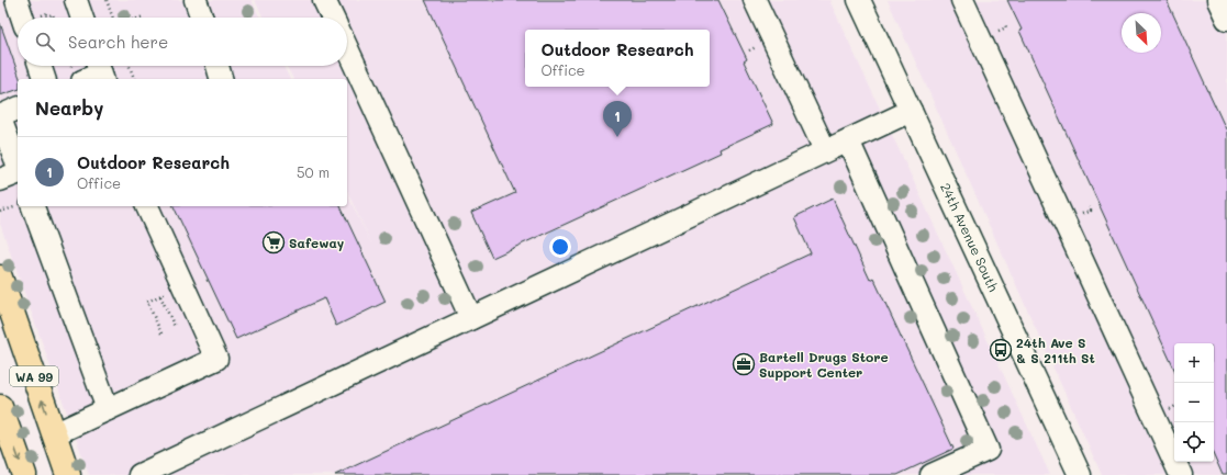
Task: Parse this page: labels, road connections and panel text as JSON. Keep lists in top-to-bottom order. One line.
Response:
{"streets":{"main road":["WA 99"],"street":["24th Avenue South"]},"places":{"supermarket":["Safeway"],"bus stop":["24th Ave S & S 211th St"],"office":["Bartell Drugs Store Support Center"]},"north":"bottom right","page":{"search":"Search here","popup":["Outdoor Research","Office"],"heading":"Nearby","pins":"1","list":[{"mark":"1","name":"Outdoor Research","note":"Office","value":"50 m"}],"map_buttons":["+","−"]}}
